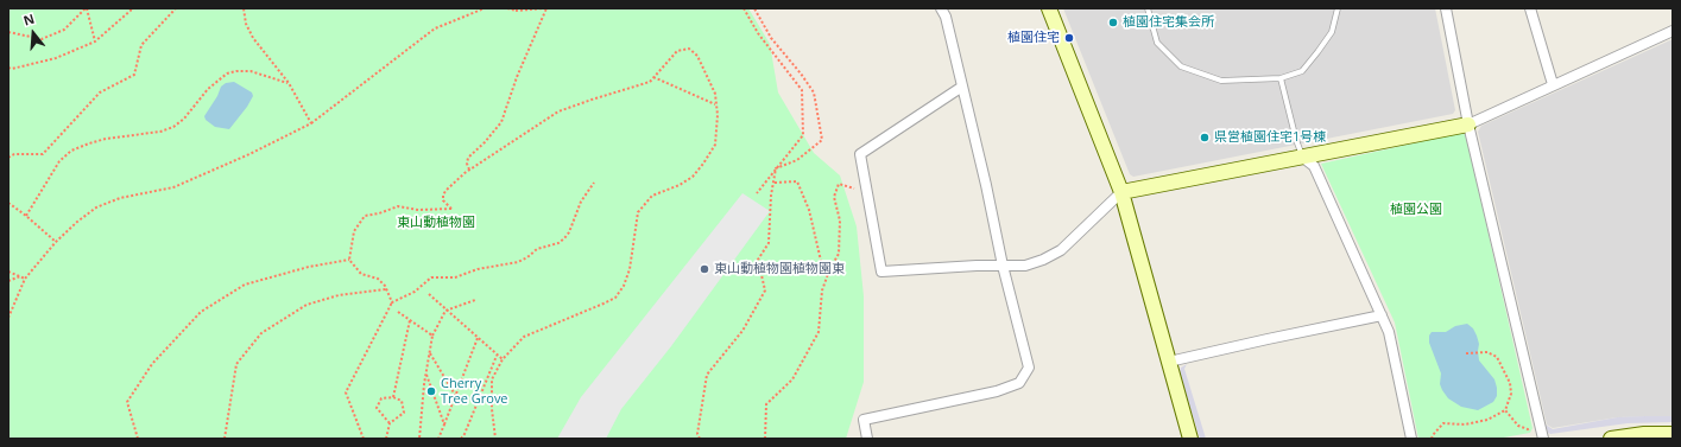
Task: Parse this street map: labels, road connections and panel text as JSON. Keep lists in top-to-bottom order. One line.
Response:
{"parks":["植園公園","東山動植物園"],"places":["植園住宅集会所","植園住宅","県営植園住宅1号棟","東山動植物園植物園東","Cherry Tree Grove"],"north":"top"}
